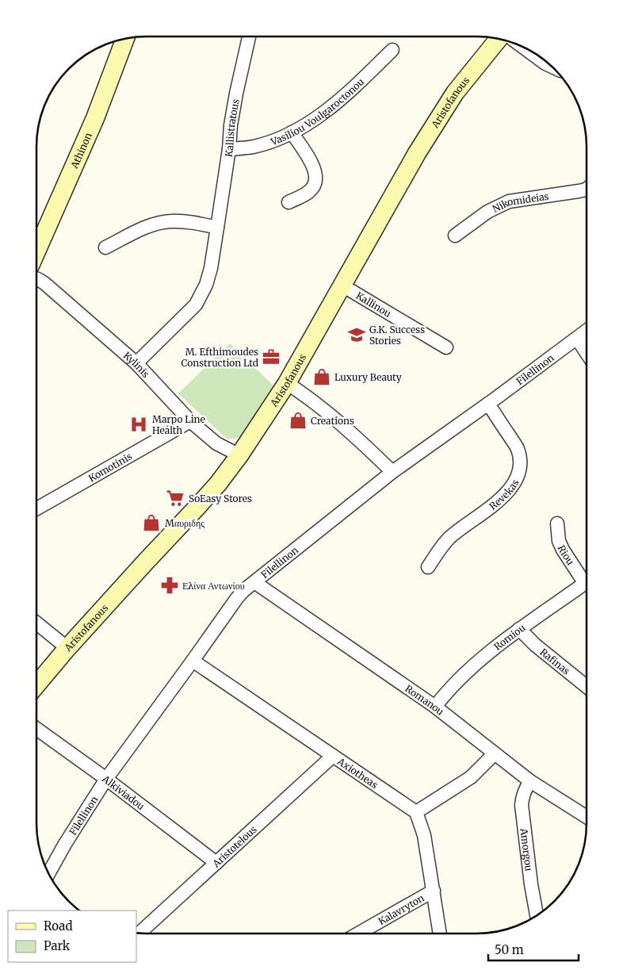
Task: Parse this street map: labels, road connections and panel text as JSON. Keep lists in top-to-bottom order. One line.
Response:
{"streets":{"street":["Aristofanous","Vasiliou Voulgaroctonou","Kallistratous","Athinon","Nikomideias","Kallinou","Kylinis","Filellinon","Komotinis","Revekas","Riou","Romiou","Rafinas","Romanou","Axiotheas","Alkiviadou","Aristotelous","Amorgou","Kalavryton"]},"crossings":[["Aristofanous","Kallinou"],["Aristofanous","Kylinis"],["Vasiliou Voulgaroctonou","Kallistratous"],["Kallistratous","Kylinis"],["Kylinis","Komotinis"],["Filellinon","Revekas"],["Filellinon","Romanou"],["Filellinon","Axiotheas"],["Filellinon","Alkiviadou"],["Romiou","Rafinas"],["Romiou","Romanou"],["Romanou","Amorgou"],["Axiotheas","Aristotelous"],["Alkiviadou","Aristotelous"]],"places":{"school or university":["G.K. Success Stories"],"office":["M. Efthimoudes Construction Ltd"],"shop":["Luxury Beauty","Creations","Μαυριδης"],"hospital":["Marpo Line Health"],"supermarket":["SoEasy Stores"],"pharmacy":["Ελίνα Αντωνίου"]},"legend":["Road","Park"],"scale_bar":"50 m"}
